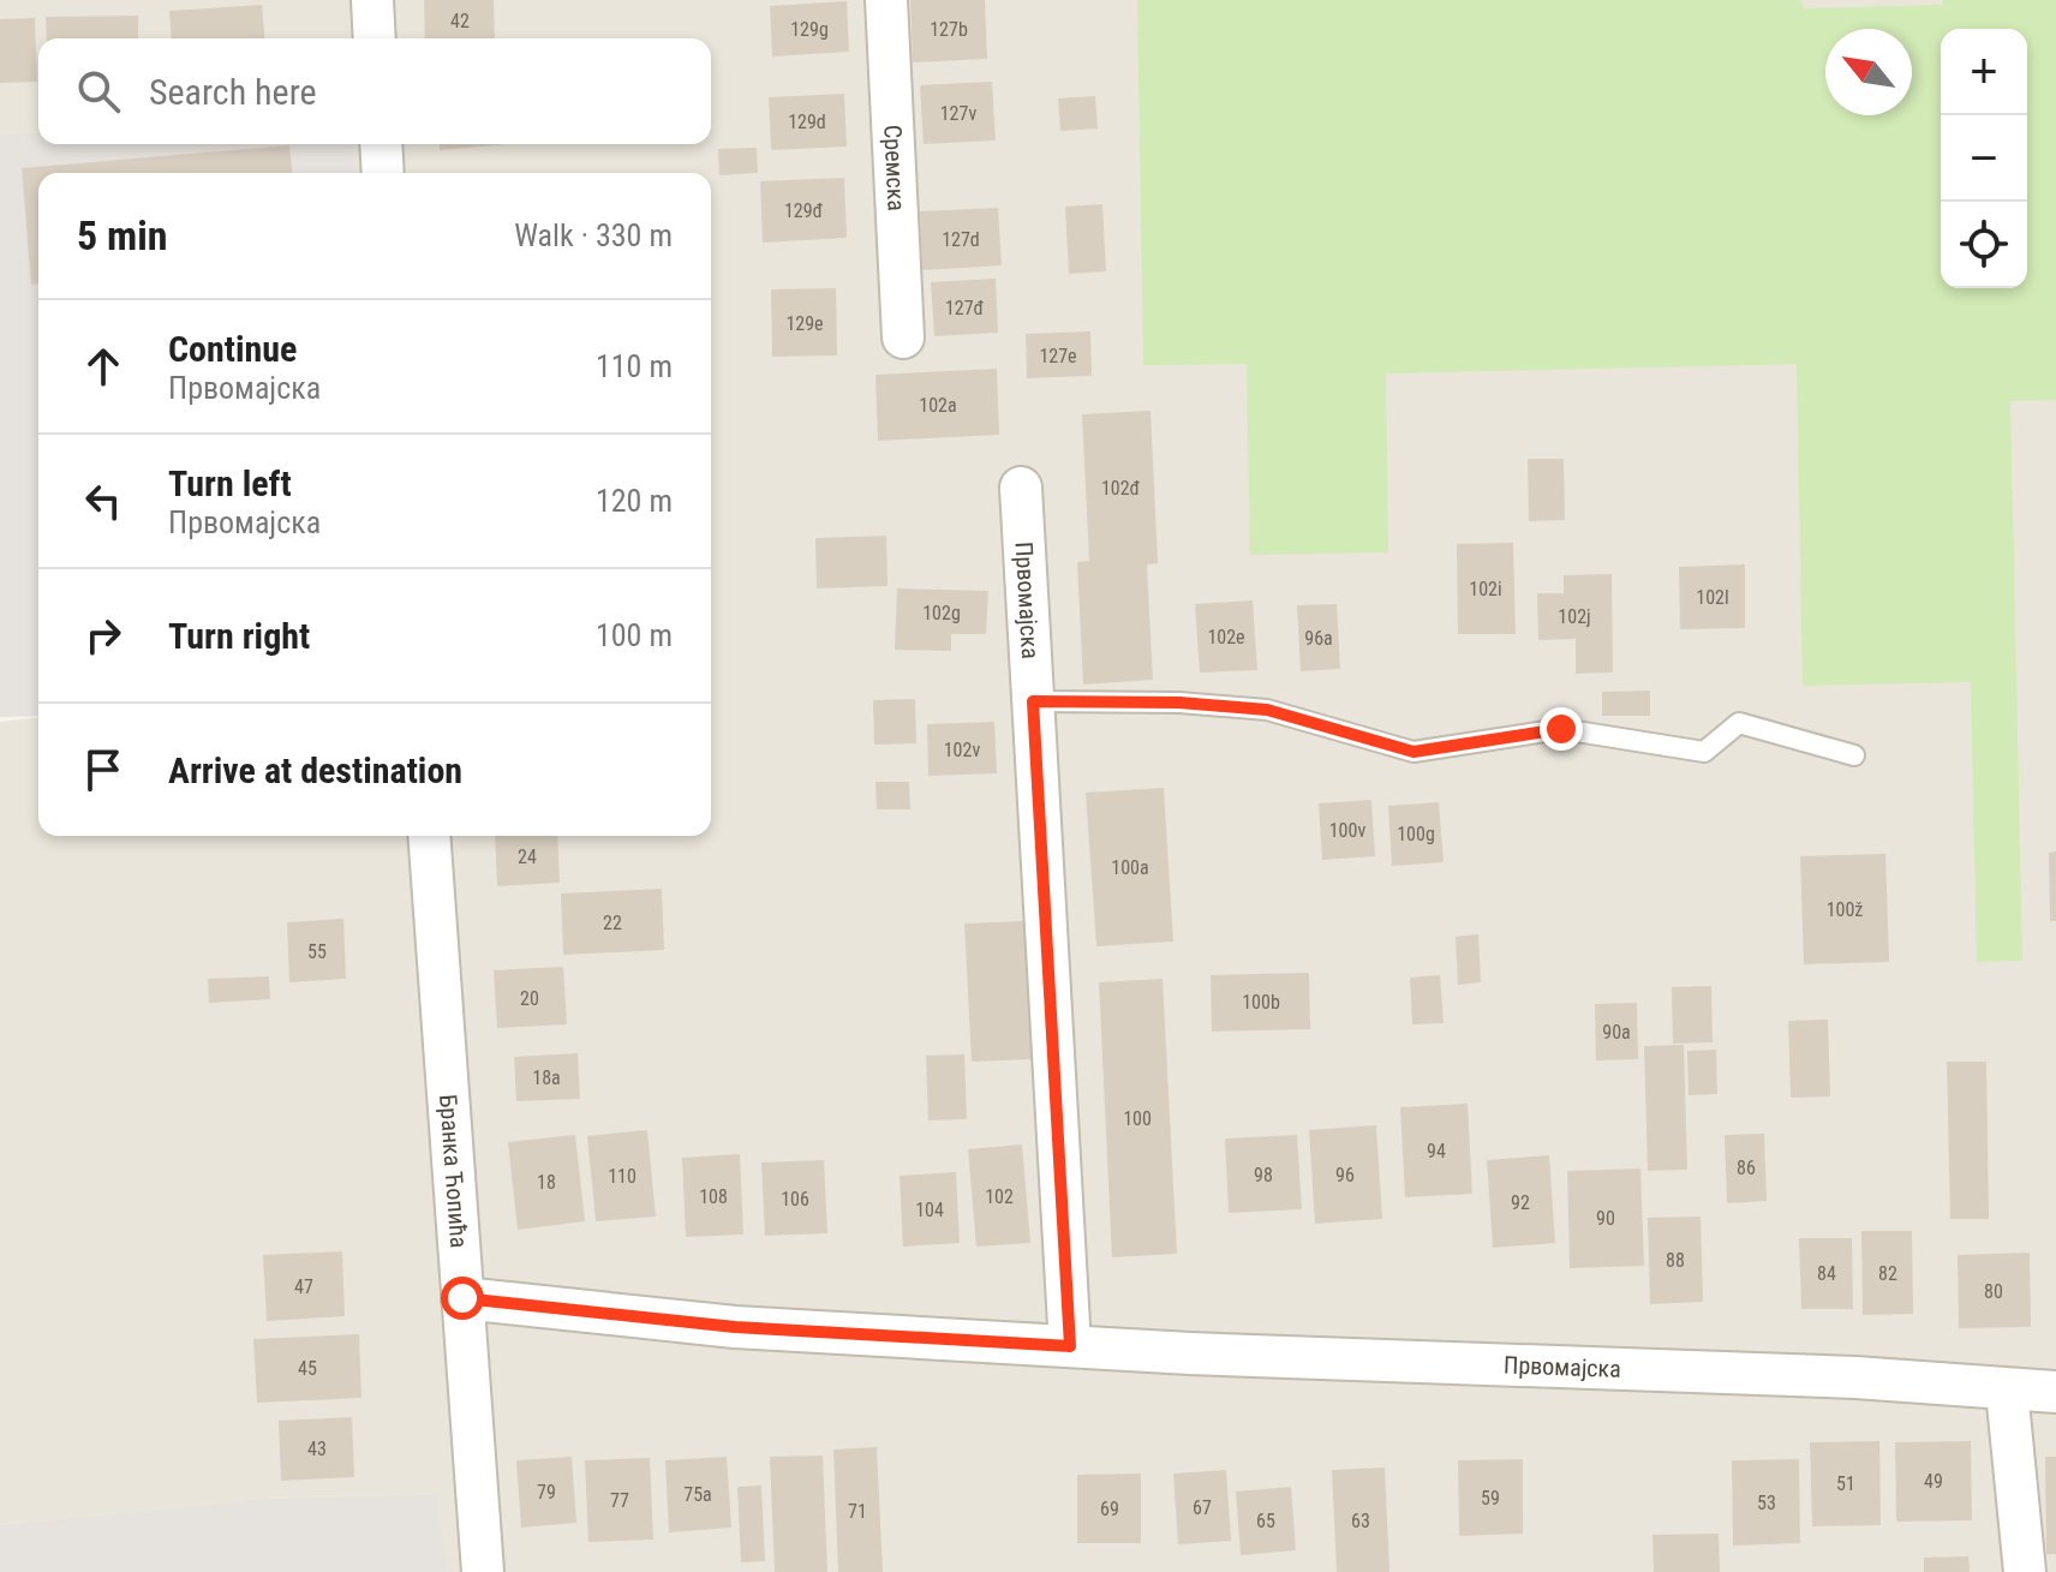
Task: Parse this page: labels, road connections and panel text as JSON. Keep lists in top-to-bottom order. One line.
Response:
{"streets":{"street":["Сремска","Првомајска","Бранка Ћопића"]},"crossings":[["Првомајска","Бранка Ћопића"]],"house_numbers":["42","129g","127b","127v","129d","129đ","127d","127đ","129e","127e","102a","102đ","102i","102l","102g","102j","102e","96a","102v","100v","100g","24","100a","100ž","22","55","20","100b","90a","18a","100","94","86","98","96","110","18","108","102","106","92","104","90","88","84","82","47","80","45","43","49","51","79","75a","59","77","53","67","69","71","65","63"],"north":"top left","page":{"map_buttons":["+","−"],"search":"Search here","heading":["5 min","Walk · 330 m"],"list":[["Continue","Првомајска","110 m"],["Turn left","Првомајска","120 m"],["Turn right","100 m"],"Arrive at destination"]}}
